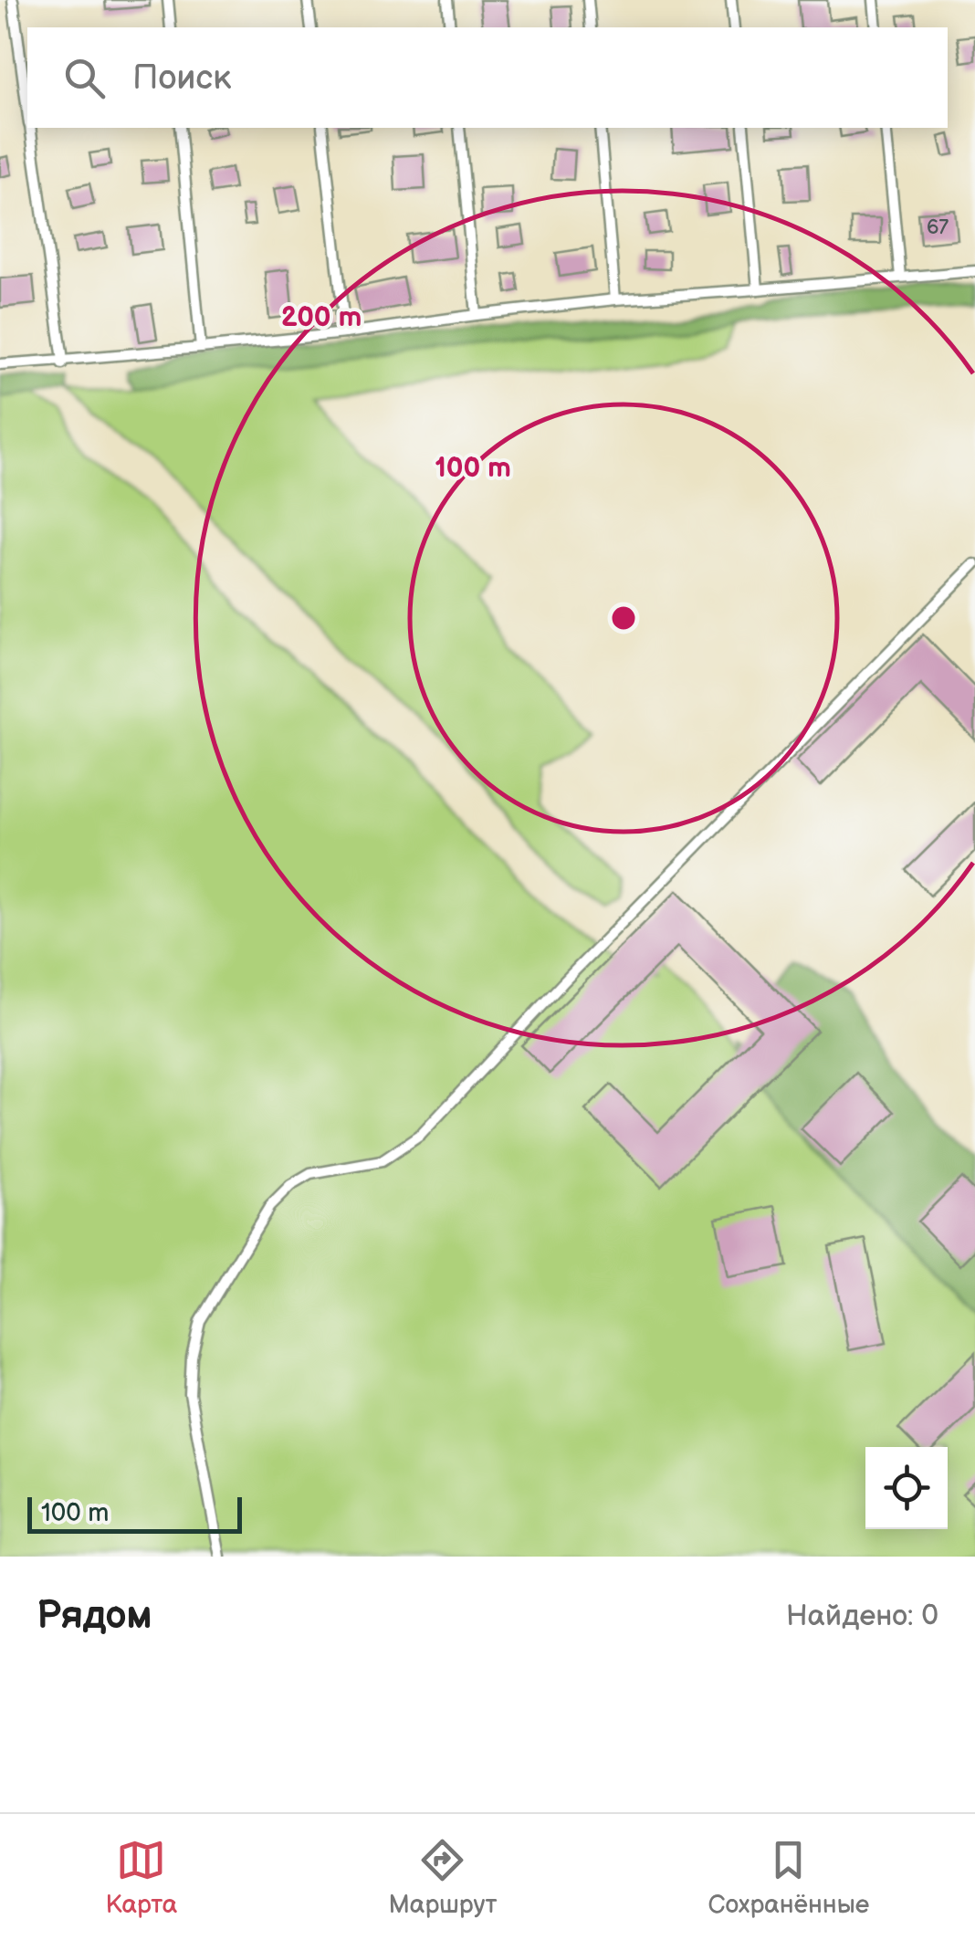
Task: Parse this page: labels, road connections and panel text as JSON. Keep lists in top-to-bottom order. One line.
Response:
{"house_numbers":["67"],"scale_bar":"100 m","page":{"search":"Поиск","scale":"100 m","heading":["Рядом","Найдено: 0"],"nav":["Карта","Маршрут","Сохранённые"]},"rings":["200 m","100 m"]}
